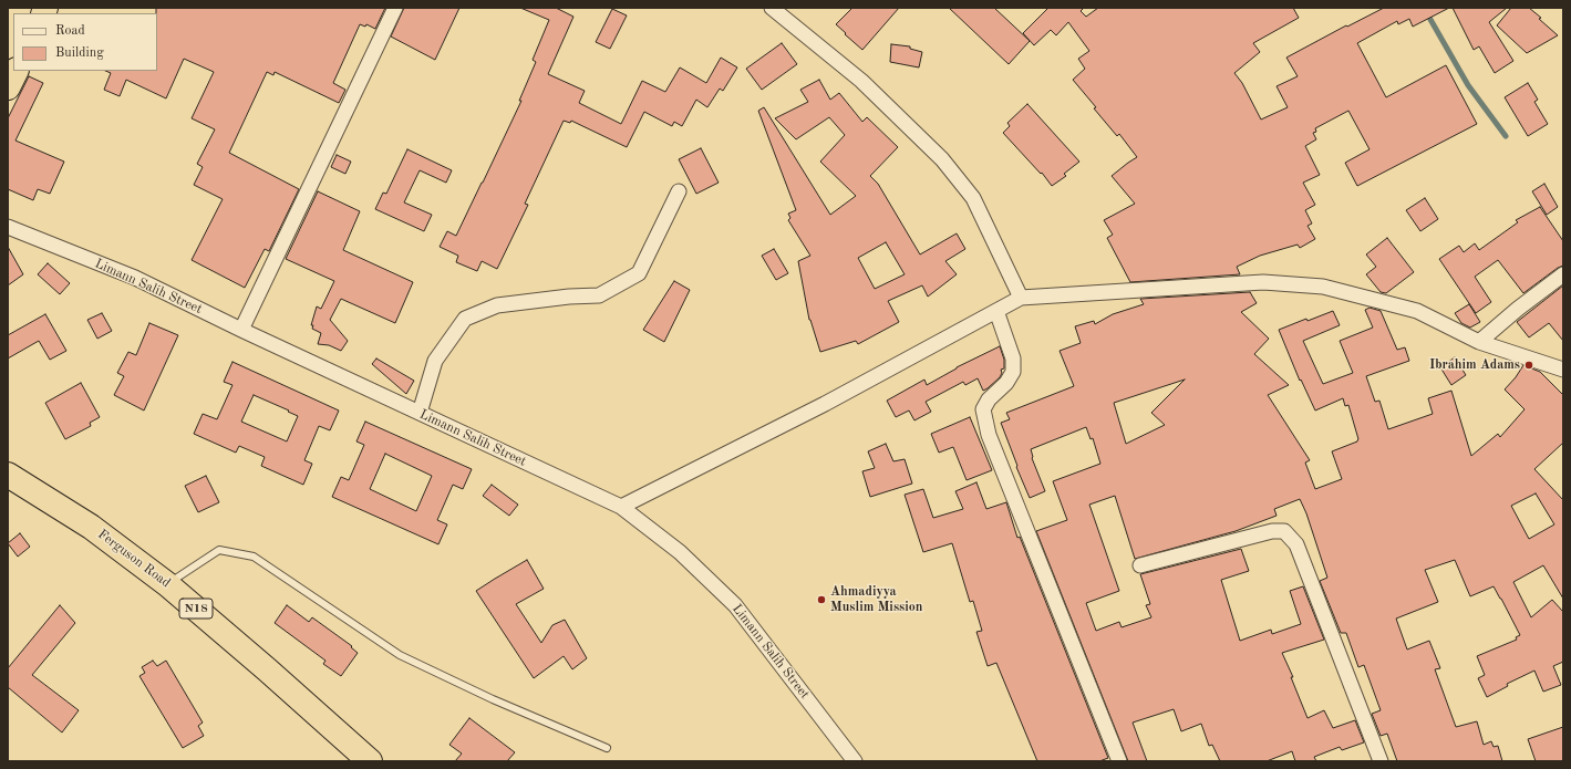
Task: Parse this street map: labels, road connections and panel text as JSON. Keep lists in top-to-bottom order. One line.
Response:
{"streets":{"highway":["Ferguson Road","N18"],"street":["Limann Salih Street"]},"places":["Ibrahim Adams","Ahmadiyya Muslim Mission"],"legend":["Road","Building"]}
